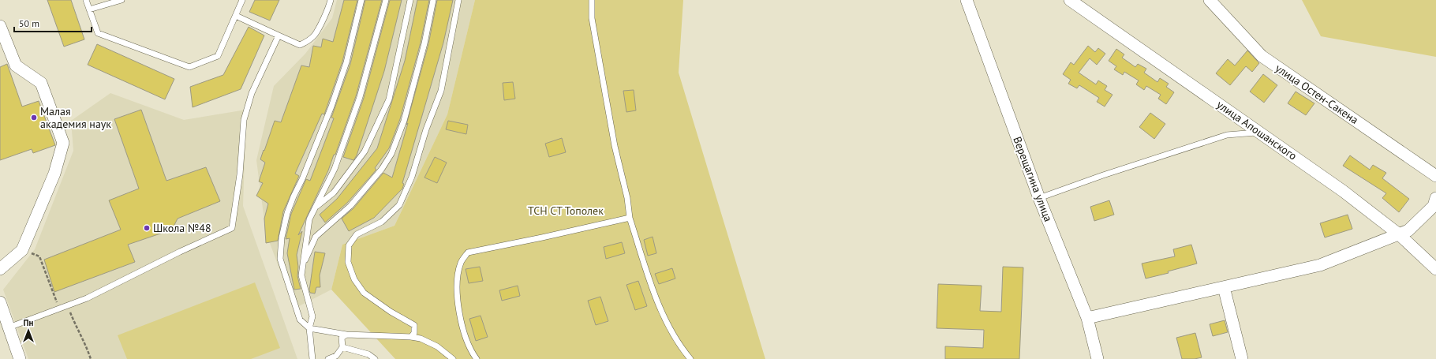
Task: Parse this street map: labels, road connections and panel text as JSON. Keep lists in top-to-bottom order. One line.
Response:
{"streets":{"street":["улица Остен-Сакена","улица Апошанского","Верещагина улица"]},"parks":["ТСН СТ Тополек"],"places":["Малая академия наук","Школа №48"],"scale_bar":"50 m","north":"top"}
